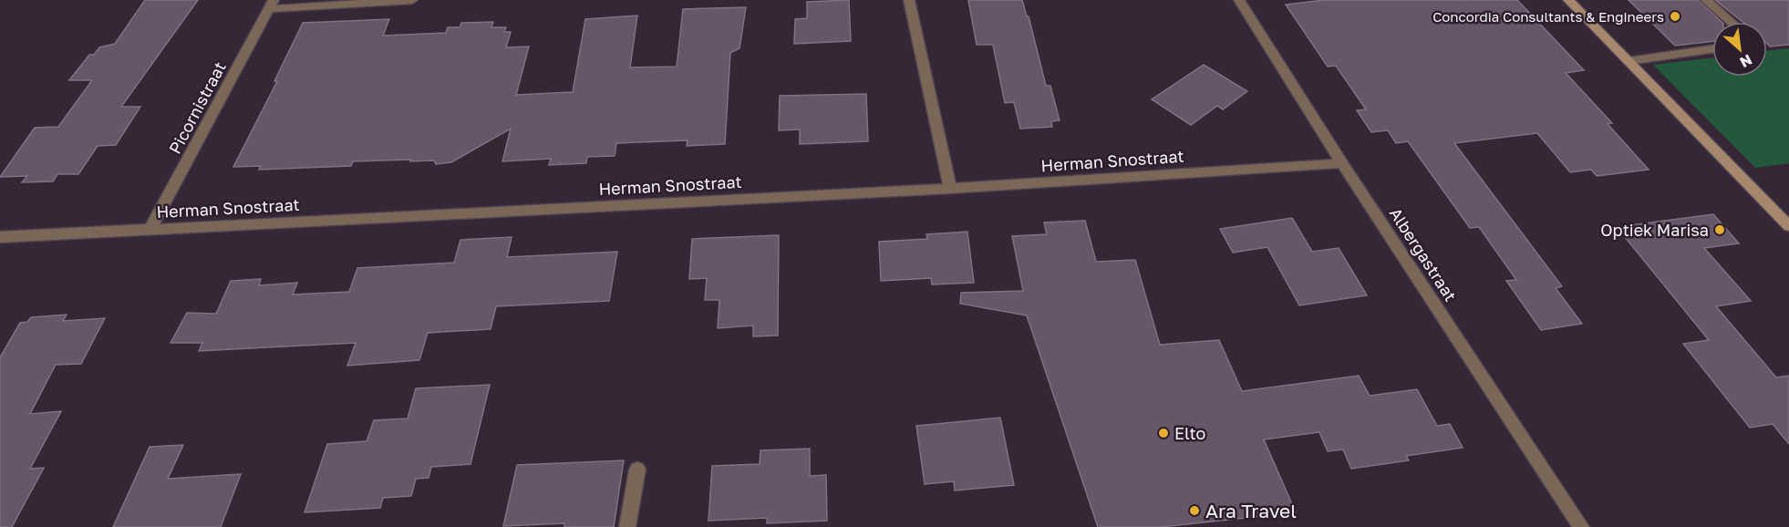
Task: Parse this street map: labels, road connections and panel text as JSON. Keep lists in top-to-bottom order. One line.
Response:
{"streets":{"street":["Picornistraat","Herman Snostraat","Albergastraat"]},"crossings":[["Picornistraat","Herman Snostraat"],["Herman Snostraat","Albergastraat"]],"places":["Concordia Consultants & Engineers","Optiek Marisa","Elto","Ara Travel"],"north":"bottom right"}
